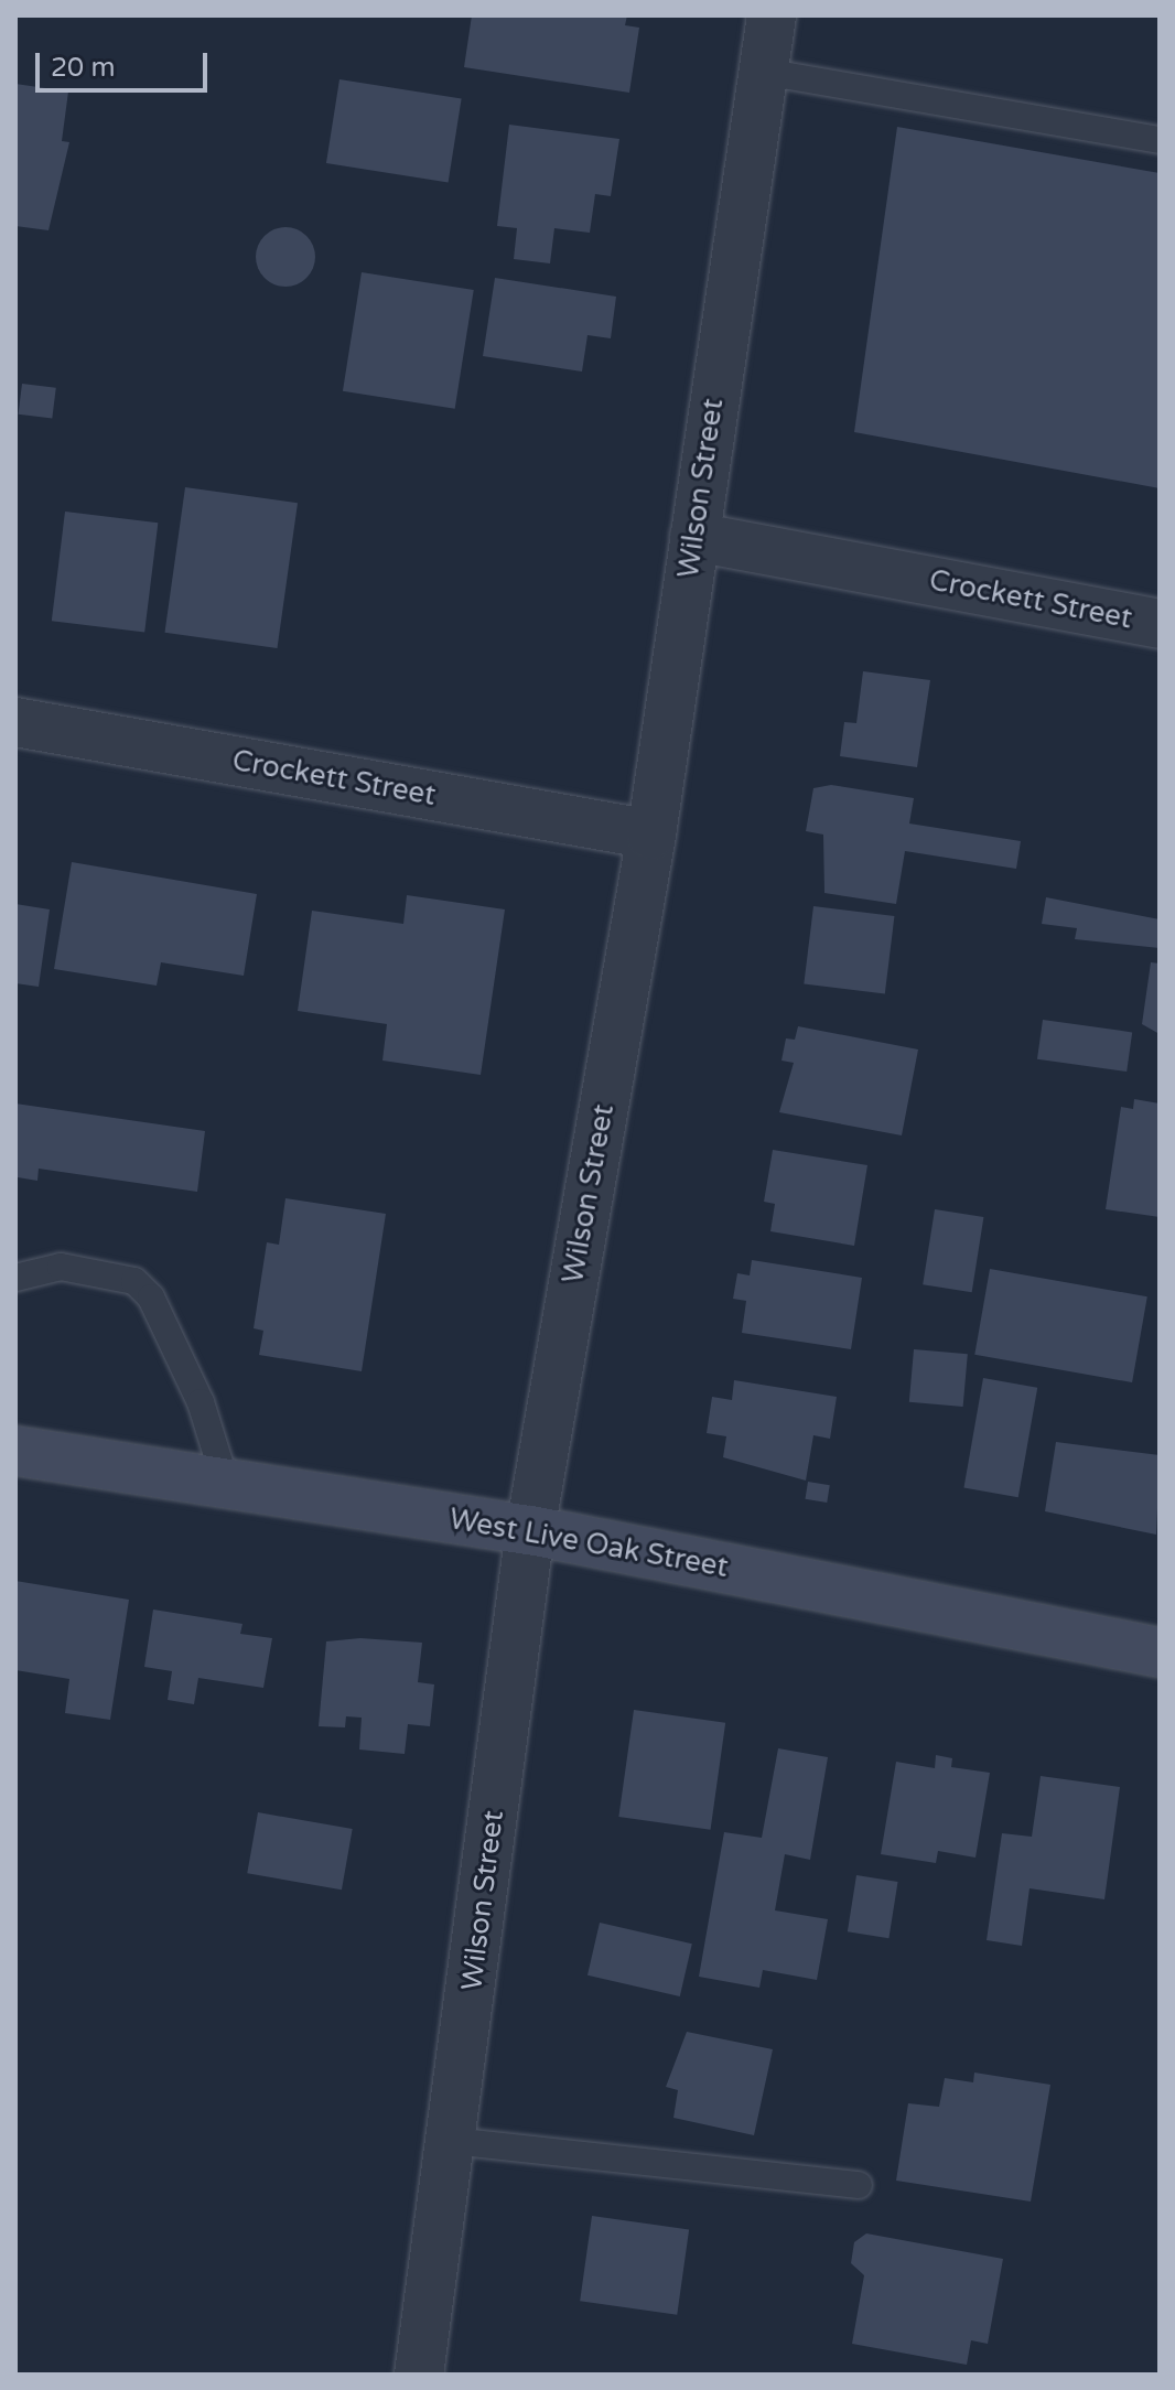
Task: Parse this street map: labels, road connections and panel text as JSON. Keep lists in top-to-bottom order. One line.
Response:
{"streets":{"street":["Wilson Street","Crockett Street","West Live Oak Street"]},"crossings":[["Wilson Street","Crockett Street"],["Wilson Street","West Live Oak Street"]],"scale_bar":"20 m"}
